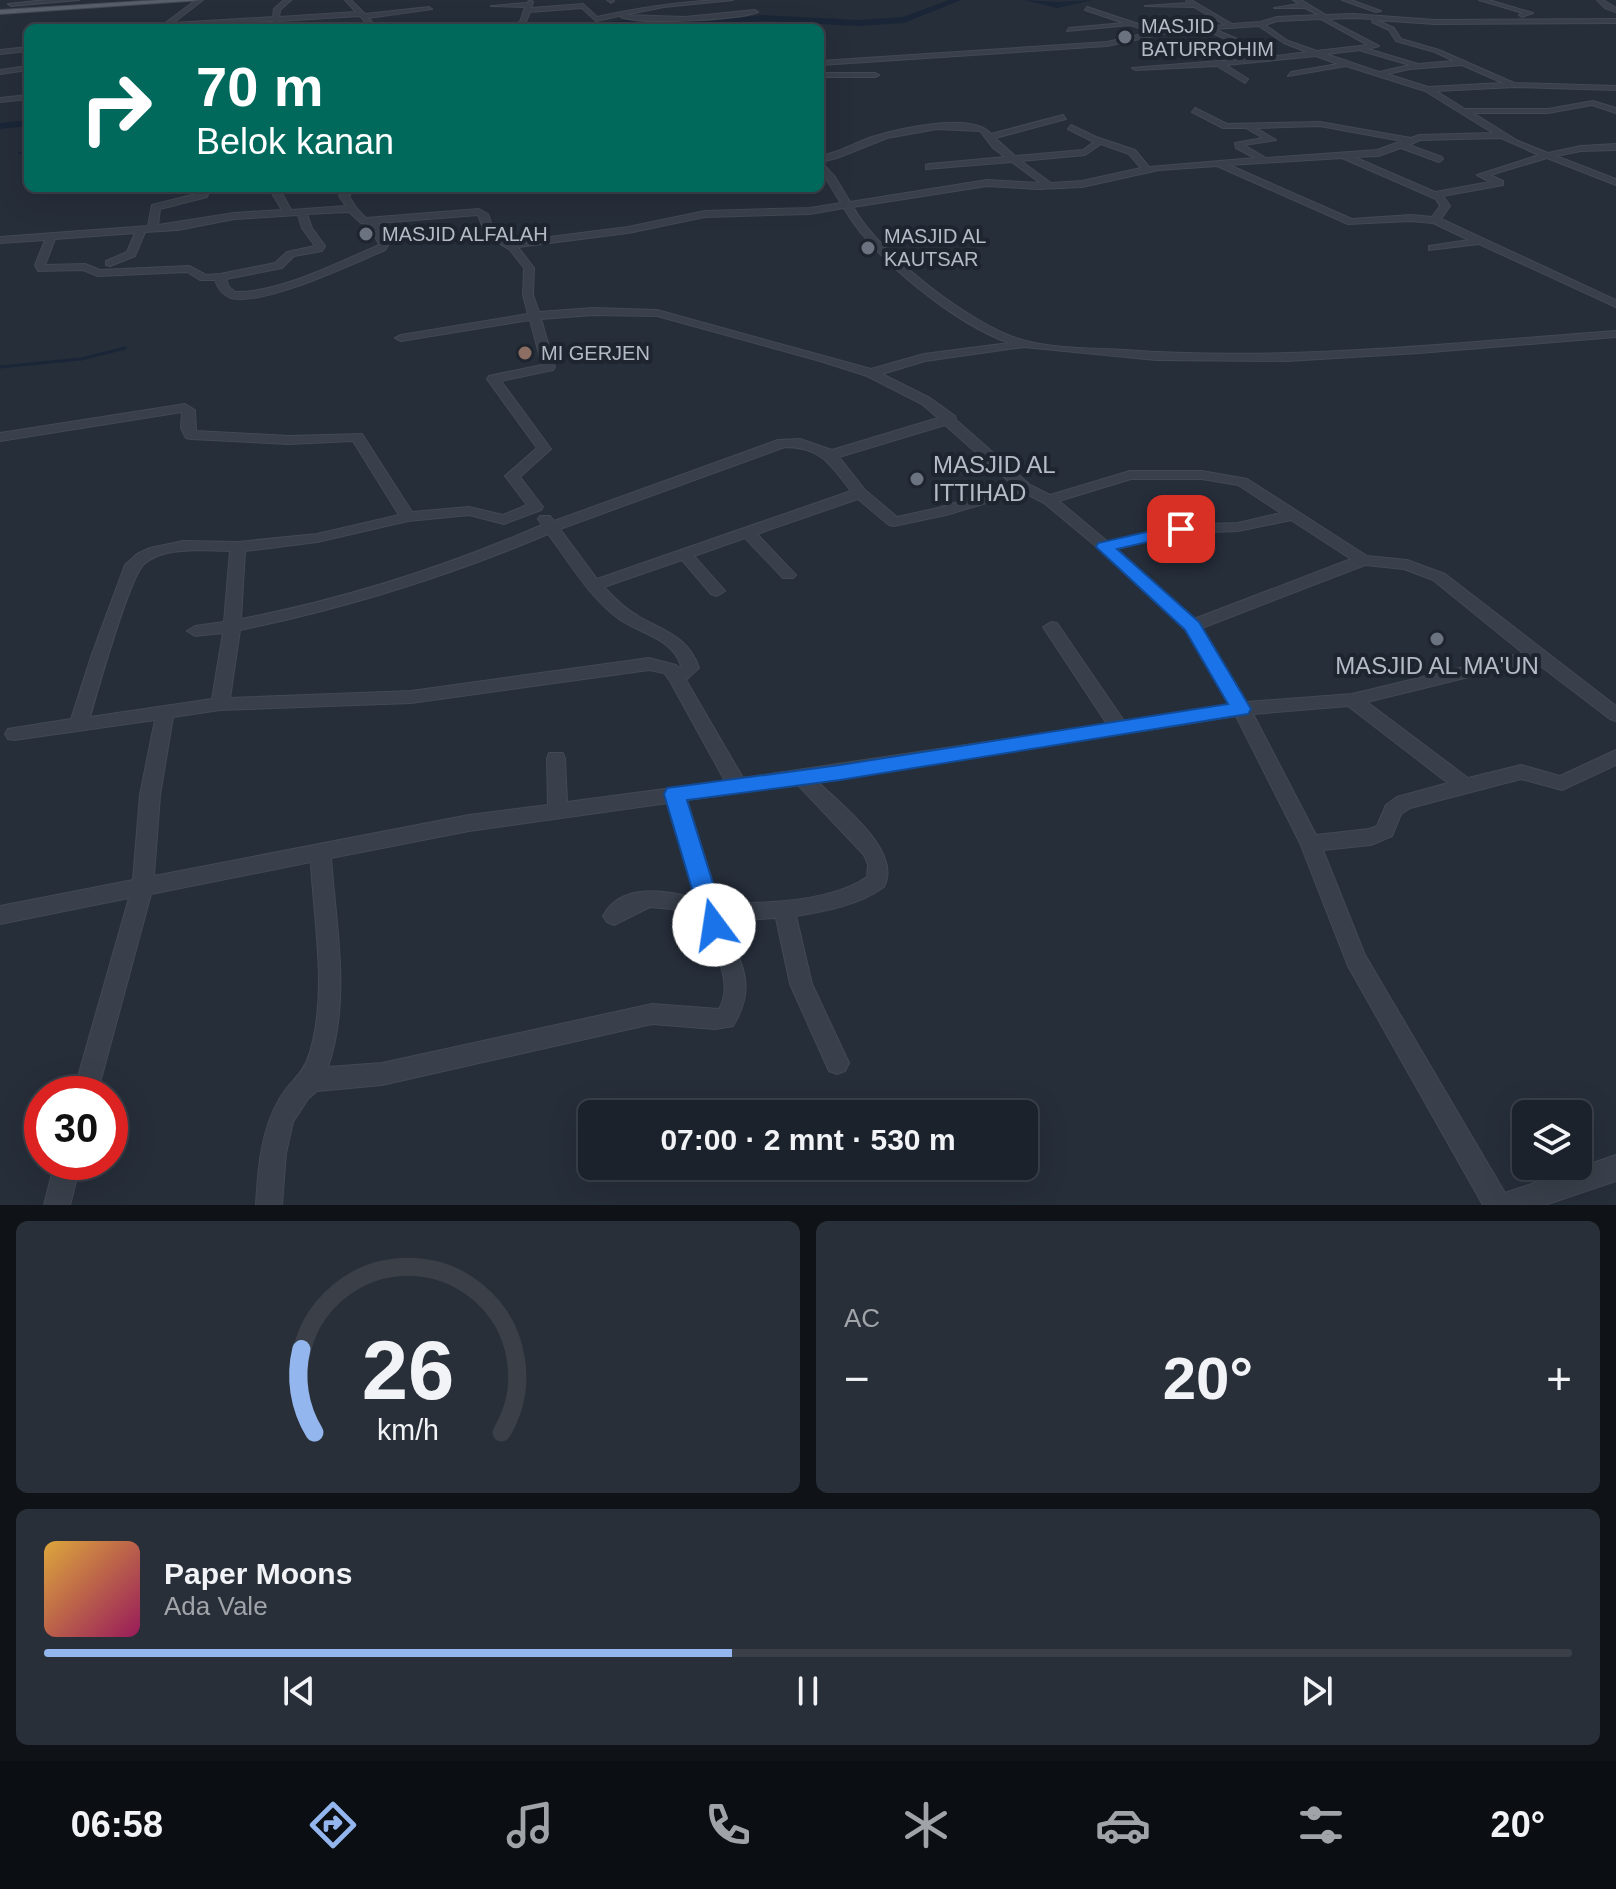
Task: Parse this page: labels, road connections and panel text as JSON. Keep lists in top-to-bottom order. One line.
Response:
{"places":["MASJID BATURROHIM","MASJID ALFALAH","MASJID AL KAUTSAR","MI GERJEN","MASJID AL ITTIHAD","MASJID AL MA'UN"],"page":{"turn":["70 m","Belok kanan"],"limit":"30","trip":"07:00 · 2 mnt · 530 m","tile":"AC","heat":["−","20°","+"],"song":["Paper Moons","Ada Vale"],"tabs":["06:58","20°"],"gauge":["26","km/h"]}}
